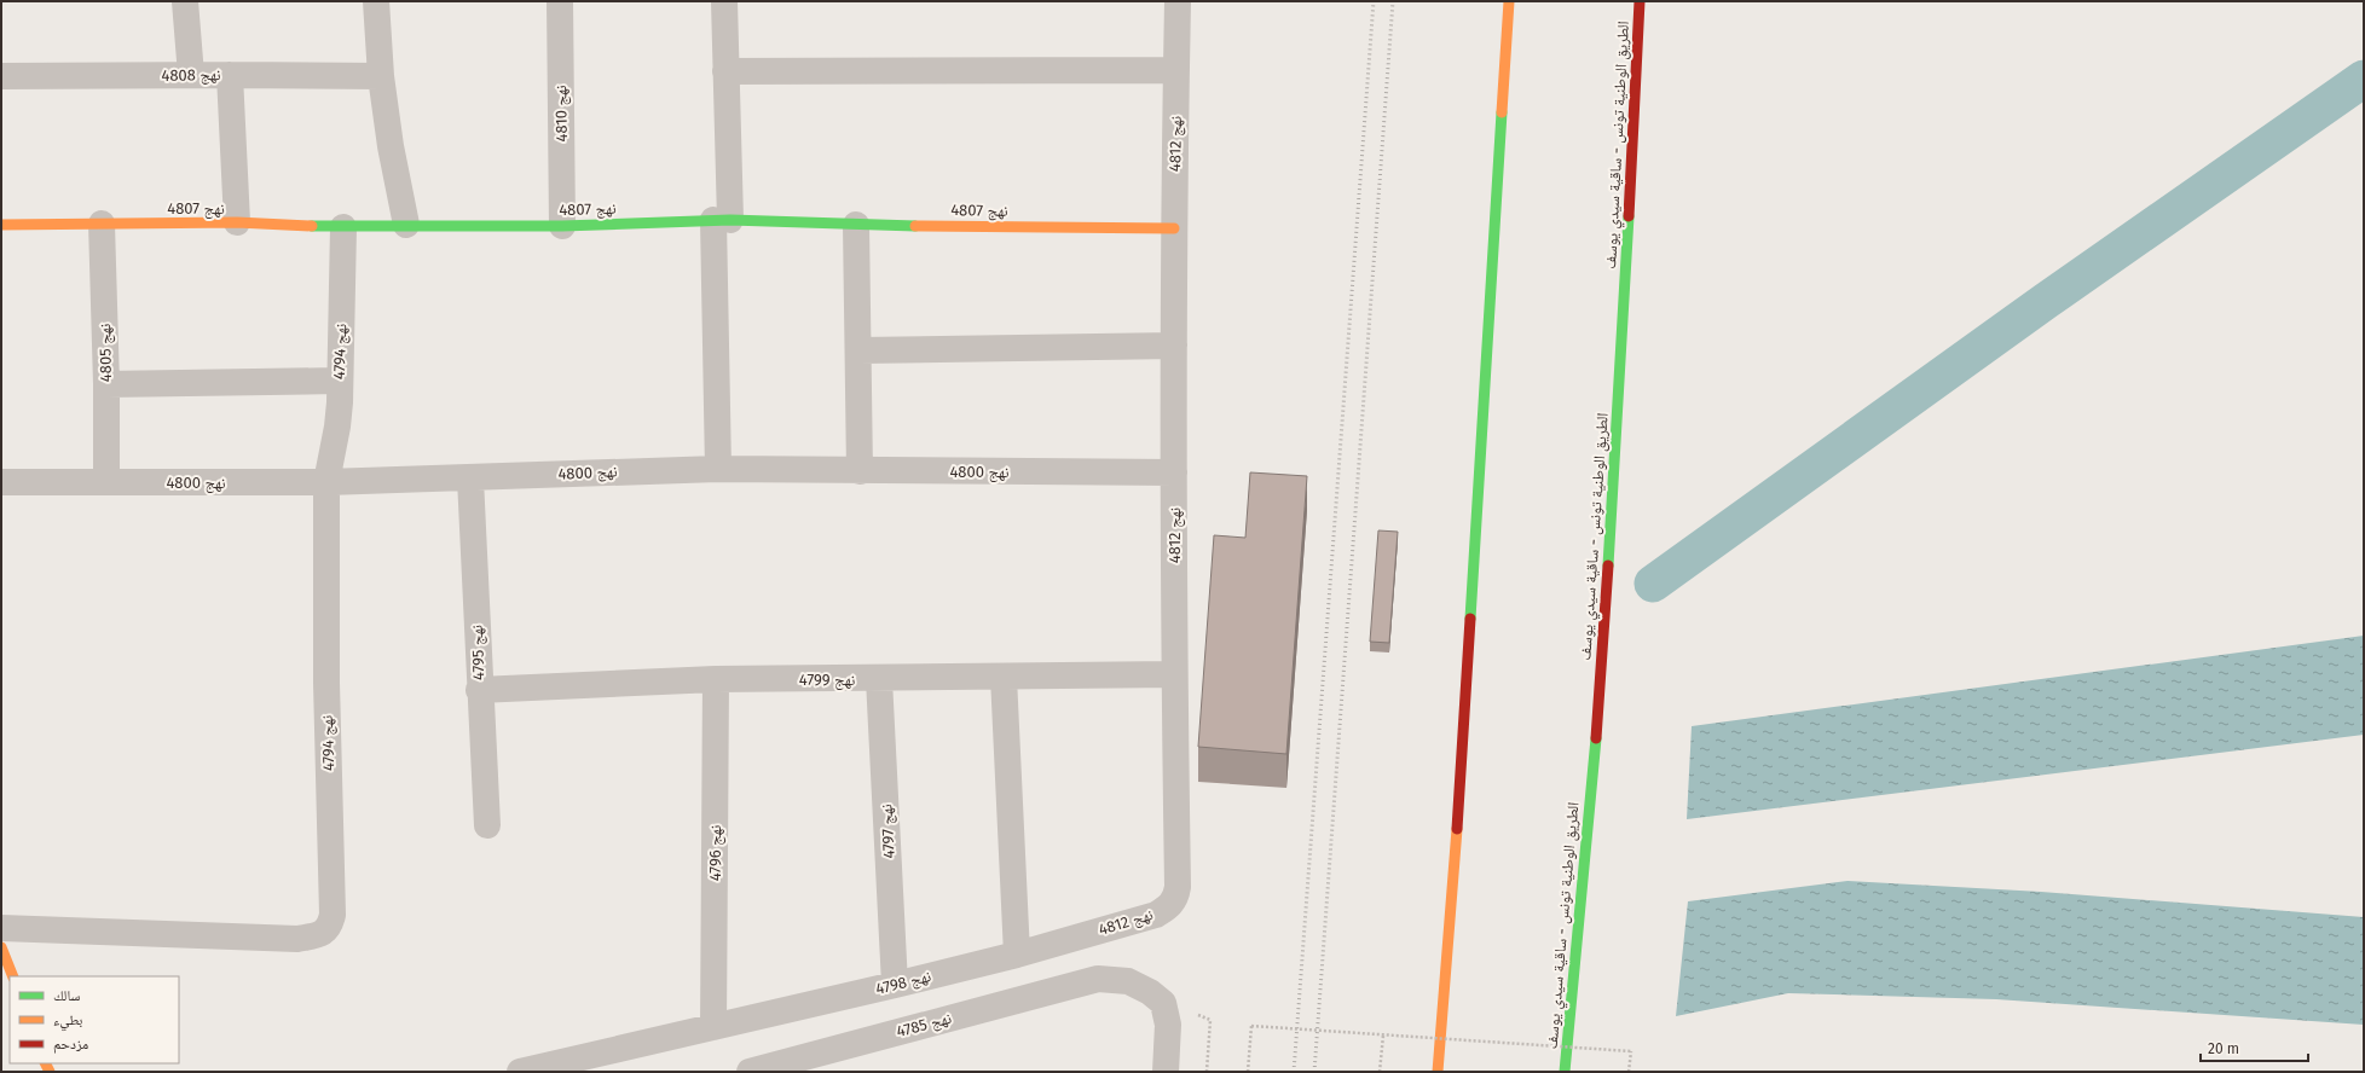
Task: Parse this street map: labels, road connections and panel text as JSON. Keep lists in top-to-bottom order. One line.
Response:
{"streets":{"main road":["الطريق الوطنية تونس - ساقية سيدي يوسف","نهج 4807"],"street":["نهج 4808","نهج 4810","نهج 4812","نهج 4794","نهج 4805","نهج 4800","نهج 4795","نهج 4799","نهج 4797","نهج 4796","نهج 4798","نهج 4785"]},"crossings":[["نهج 4810","نهج 4807"],["نهج 4812","نهج 4807"],["نهج 4812","نهج 4800"],["نهج 4812","نهج 4799"],["نهج 4812","نهج 4798"],["نهج 4807","نهج 4794"],["نهج 4807","نهج 4805"],["نهج 4794","نهج 4800"],["نهج 4805","نهج 4800"],["نهج 4800","نهج 4795"],["نهج 4795","نهج 4799"],["نهج 4799","نهج 4797"],["نهج 4799","نهج 4796"],["نهج 4797","نهج 4798"],["نهج 4796","نهج 4798"]],"legend":["سالك","بطيء","مزدحم"],"scale_bar":"20 m"}
